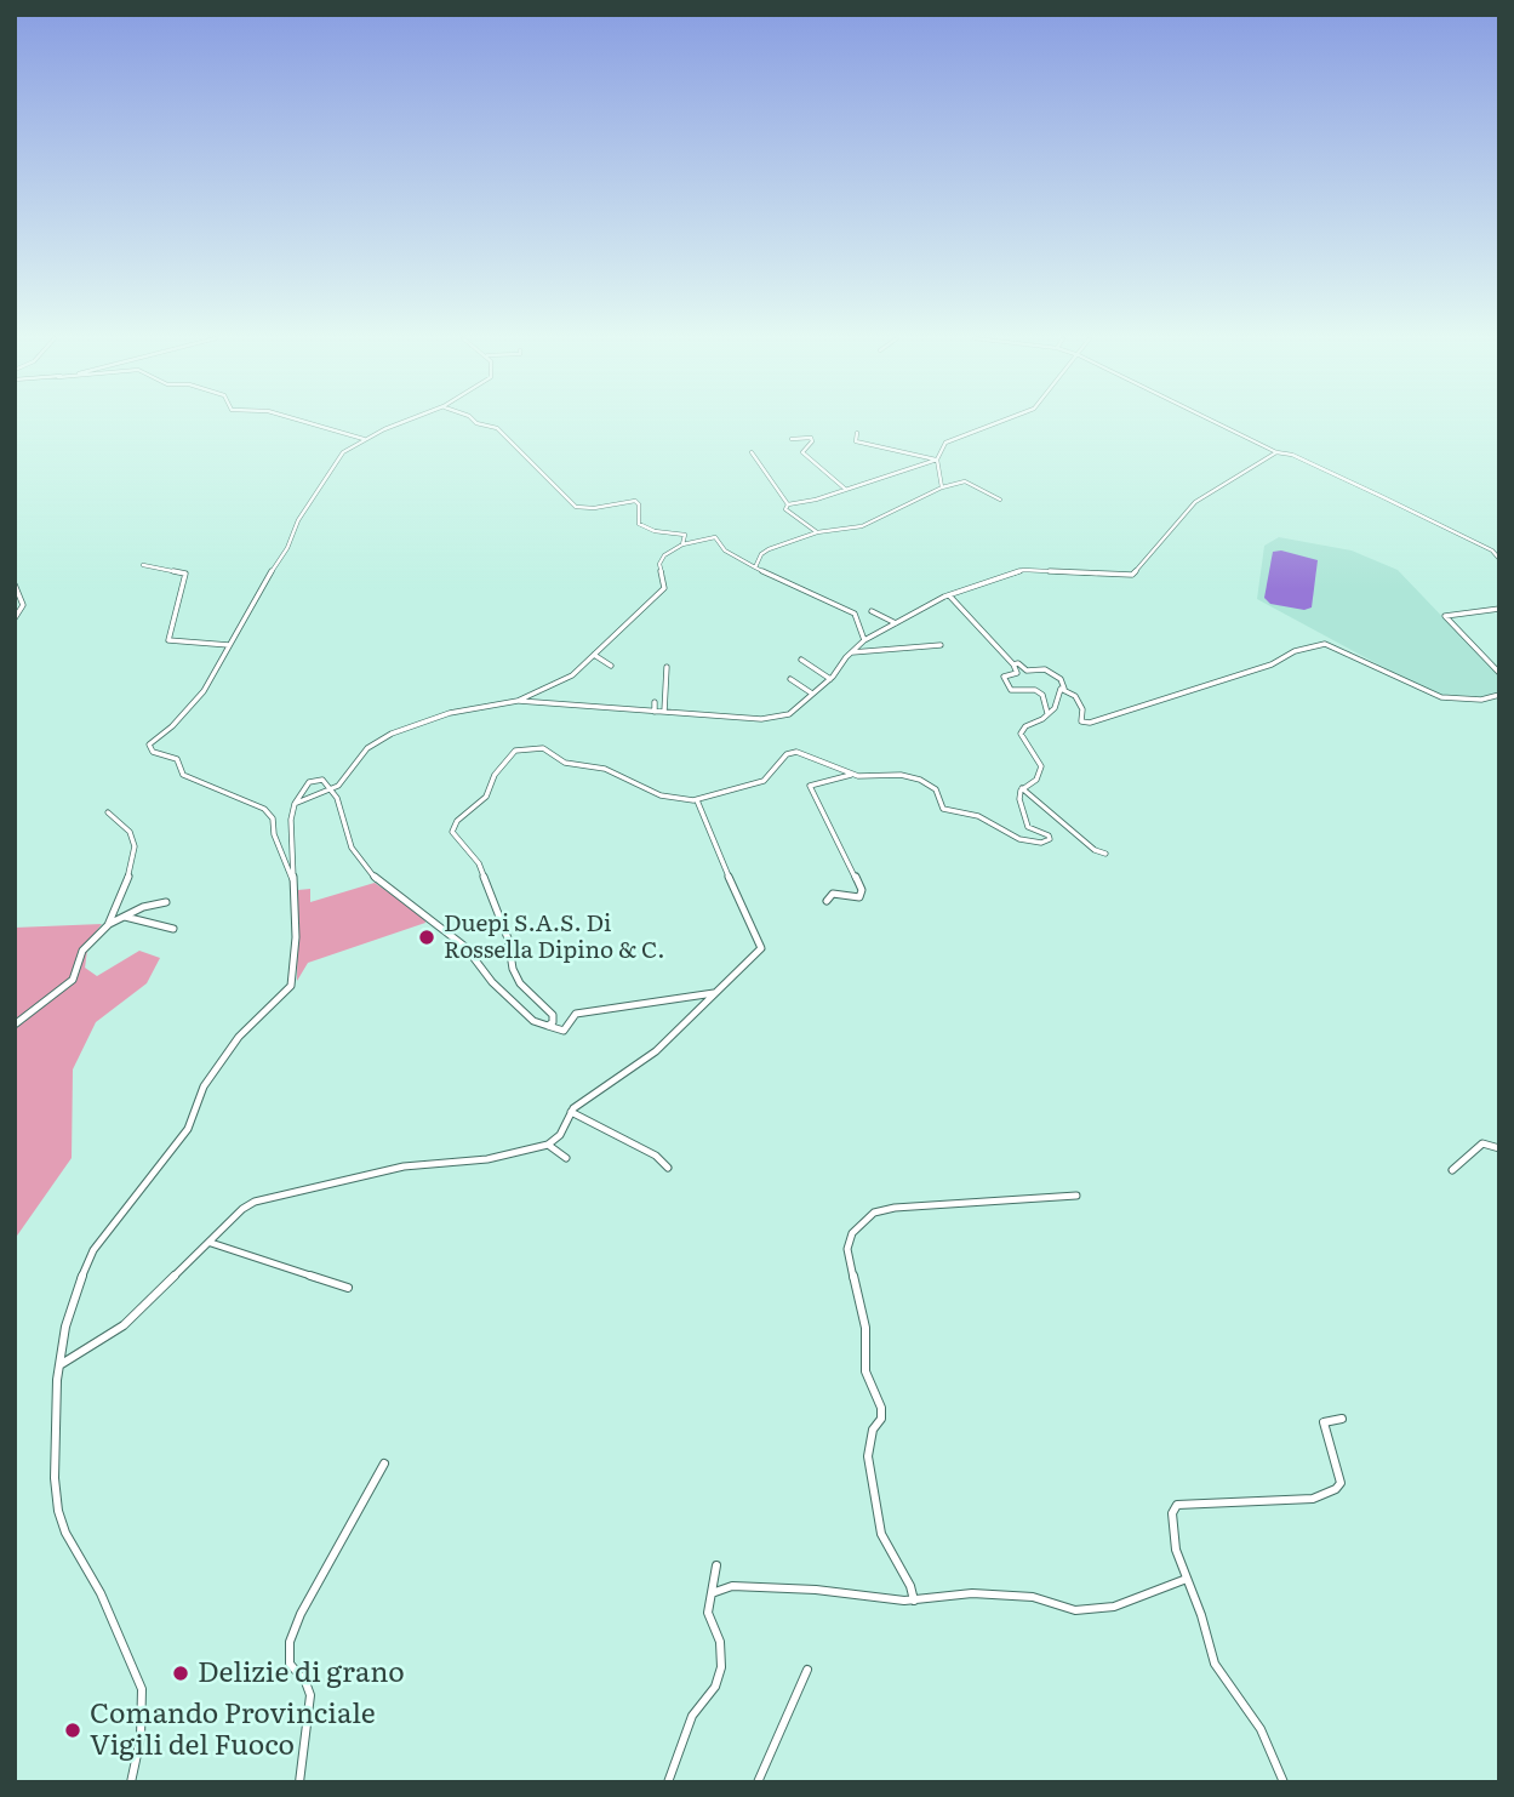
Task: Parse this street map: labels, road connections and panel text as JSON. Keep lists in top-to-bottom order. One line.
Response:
{"places":["Duepi S.A.S. Di Rossella Dipino & C.","Delizie di grano","Comando Provinciale Vigili del Fuoco"]}
